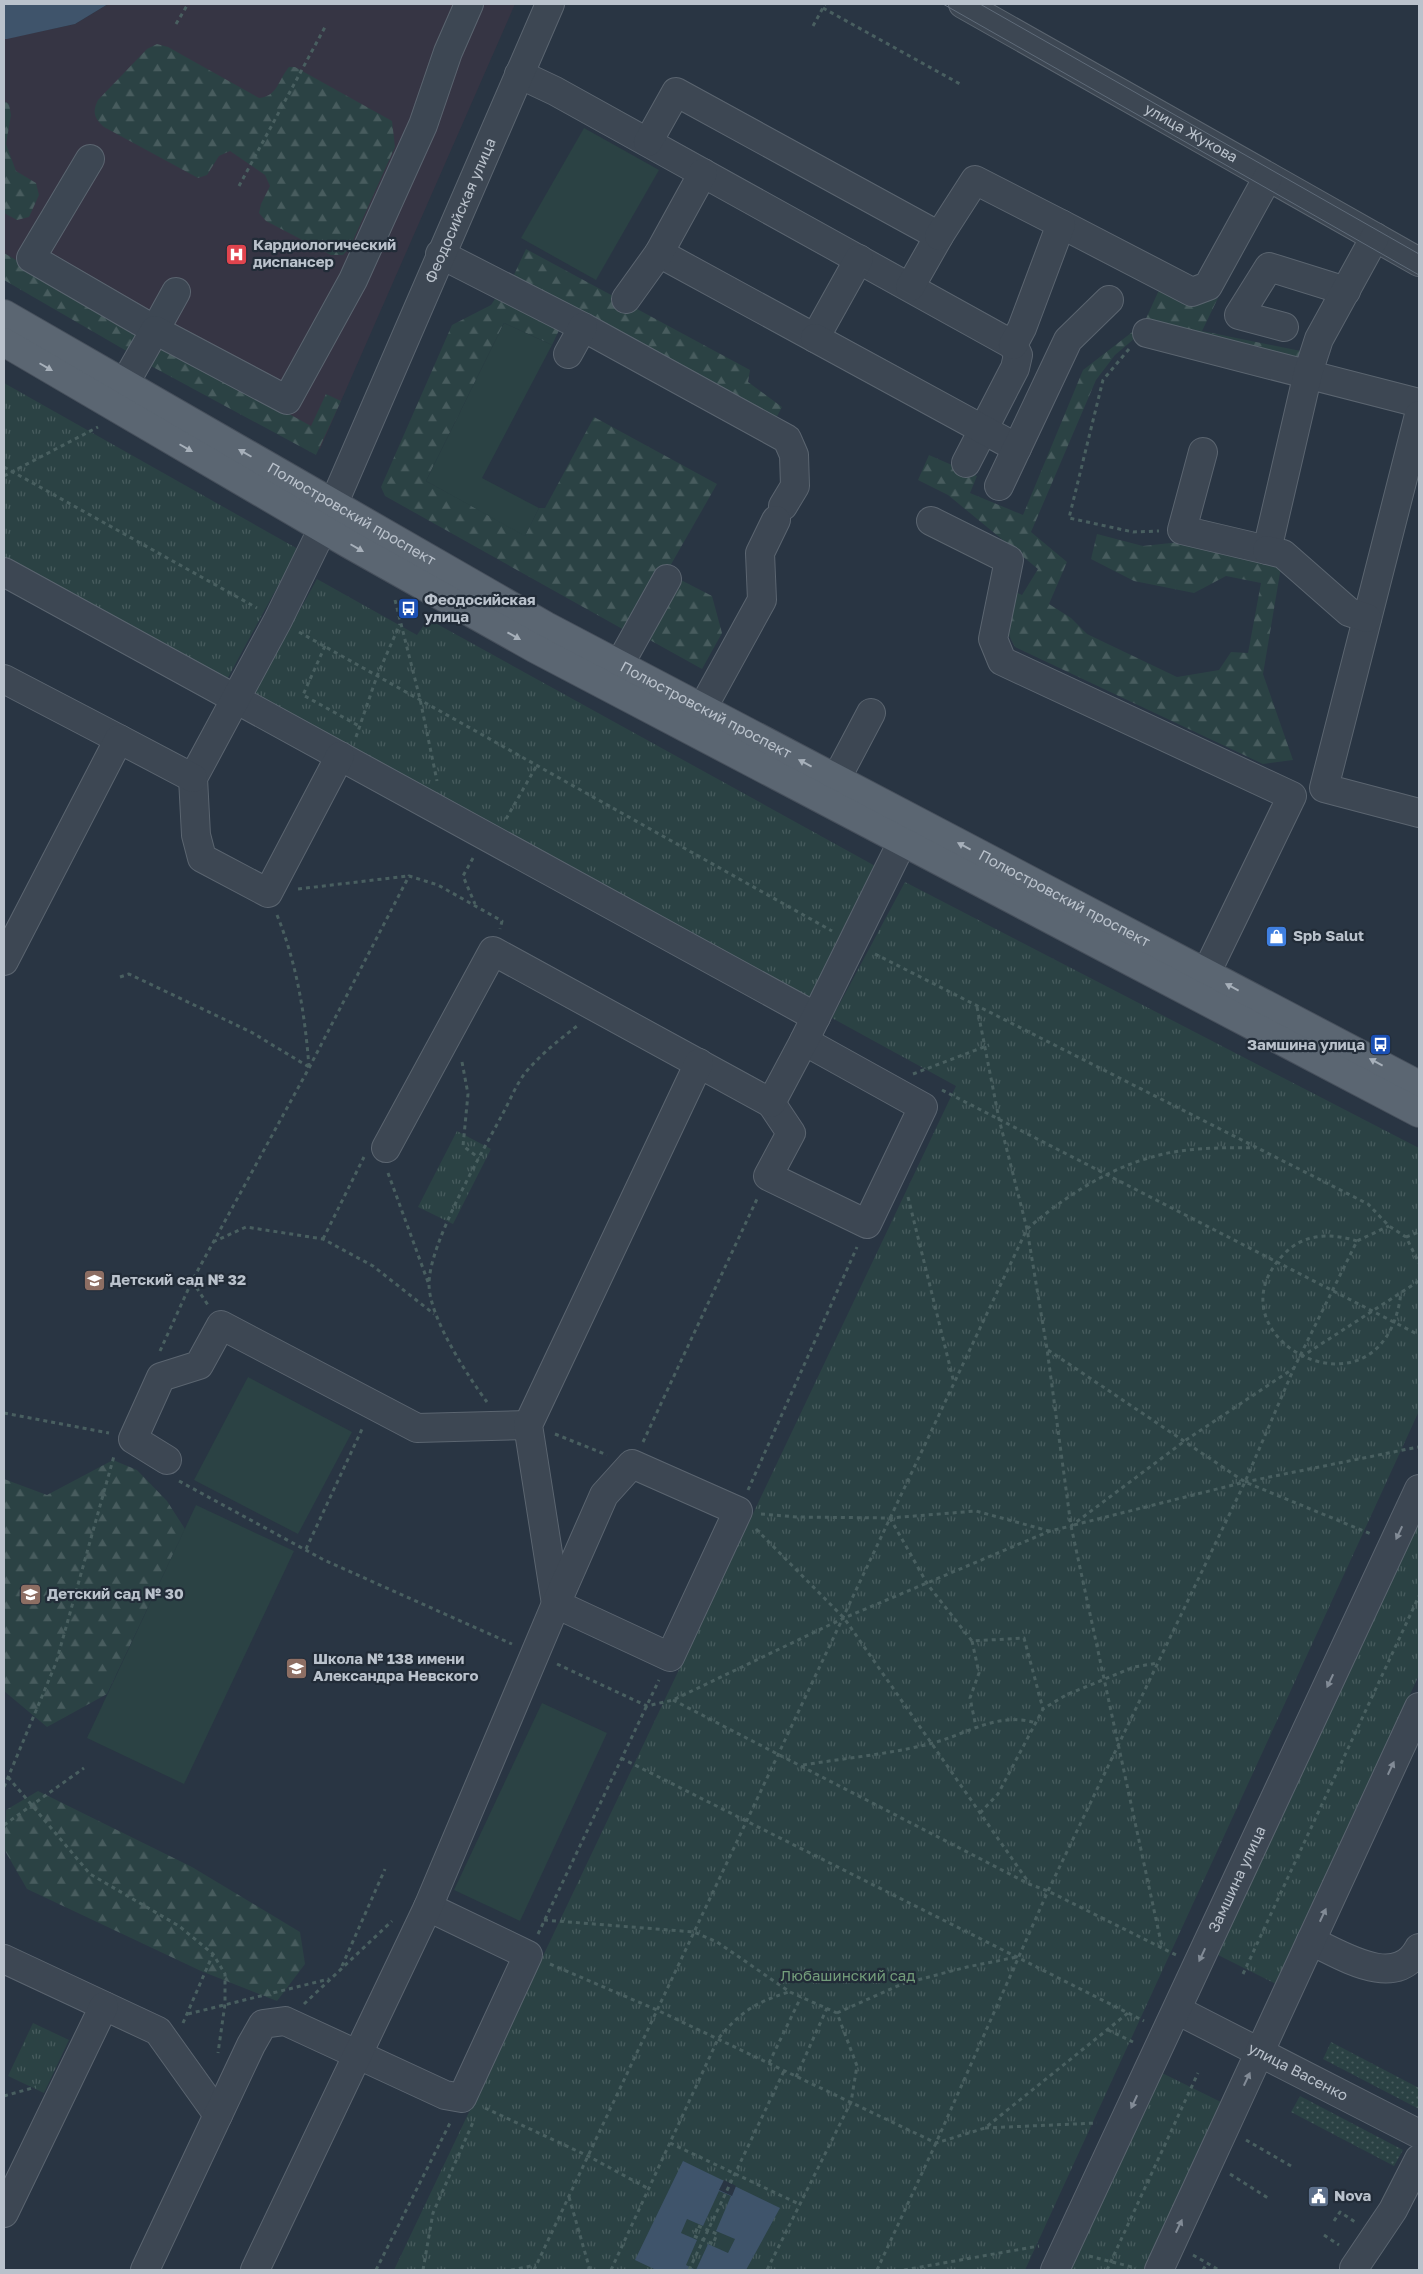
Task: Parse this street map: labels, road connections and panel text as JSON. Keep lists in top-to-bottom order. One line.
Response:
{"streets":{"main road":["Полюстровский проспект"],"street":["улица Жукова","Феодосийская улица","Замшина улица","улица Васенко"]},"crossings":[["Феодосийская улица","Полюстровский проспект"],["Замшина улица","улица Васенко"]],"parks":["Любашинский сад"],"places":{"hospital":["Кардиологический диспансер"],"bus stop":["Феодосийская улица","Замшина улица"],"shop":["Spb Salut"],"school or university":["Детский сад № 32","Детский сад № 30","Школа № 138 имени Александра Невского"],"public building":["Nova"]}}
